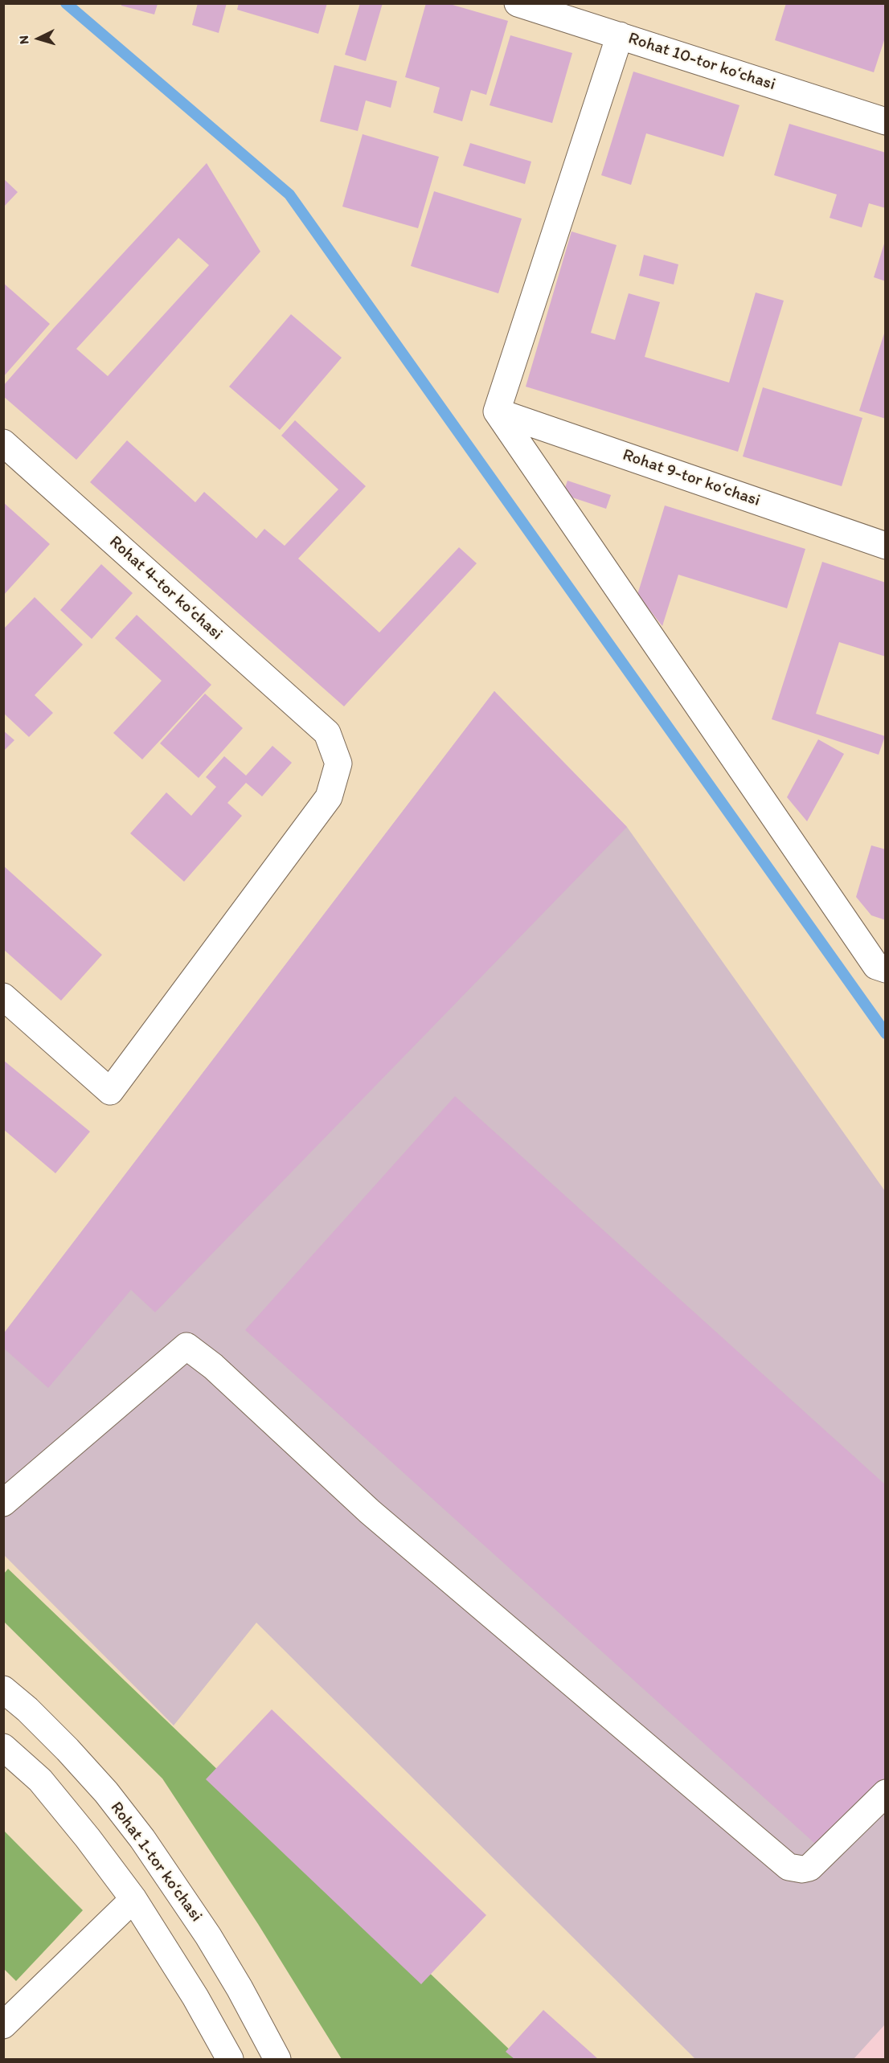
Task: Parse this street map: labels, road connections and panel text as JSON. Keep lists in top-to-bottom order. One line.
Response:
{"streets":{"street":["Rohat 10-tor ko‘chasi","Rohat 9-tor ko‘chasi","Rohat 4-tor ko‘chasi","Rohat 1-tor koʻchasi"]},"north":"left"}
